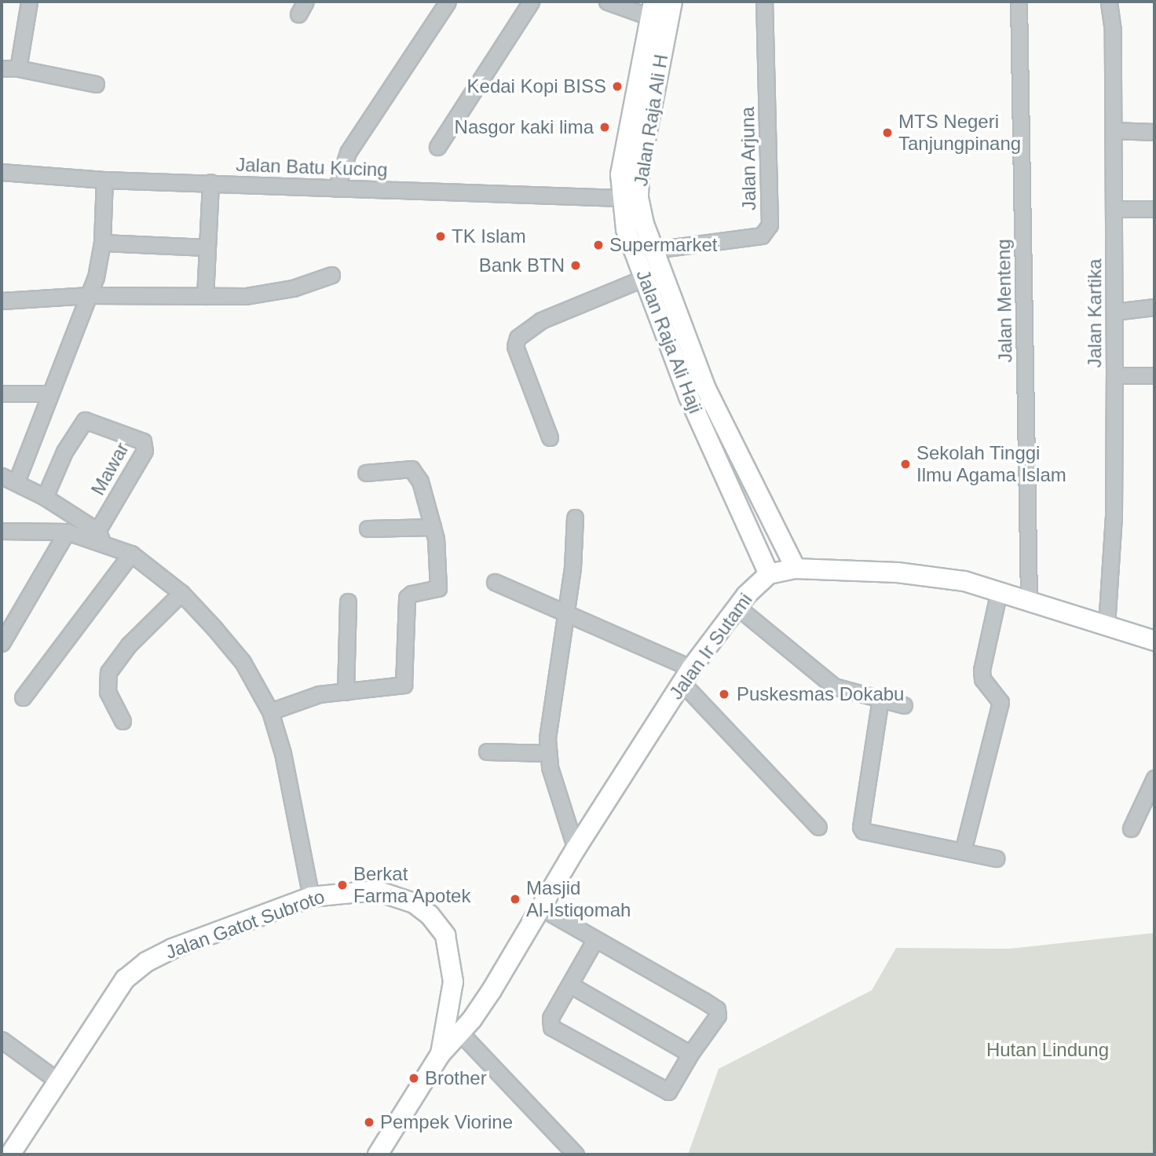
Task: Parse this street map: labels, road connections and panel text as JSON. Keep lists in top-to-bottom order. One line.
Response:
{"streets":{"main road":["Jalan Raja Ali H","Jalan Raja Ali Haji","Jalan Ir Sutami","Jalan Gatot Subroto"],"street":["Jalan Arjuna","Jalan Batu Kucing","Jalan Menteng","Jalan Kartika","Mawar"]},"crossings":[["Jalan Raja Ali H","Jalan Arjuna"],["Jalan Raja Ali H","Jalan Raja Ali Haji"],["Jalan Batu Kucing","Jalan Raja Ali Haji"],["Jalan Raja Ali Haji","Jalan Ir Sutami"],["Jalan Ir Sutami","Jalan Gatot Subroto"]],"parks":["Hutan Lindung"],"places":["Kedai Kopi BISS","Nasgor kaki lima","MTS Negeri Tanjungpinang","TK Islam","Supermarket","Bank BTN","Sekolah Tinggi Ilmu Agama Islam","Puskesmas Dokabu","Berkat Farma Apotek","Masjid Al-Istiqomah","Brother","Pempek Viorine"]}
